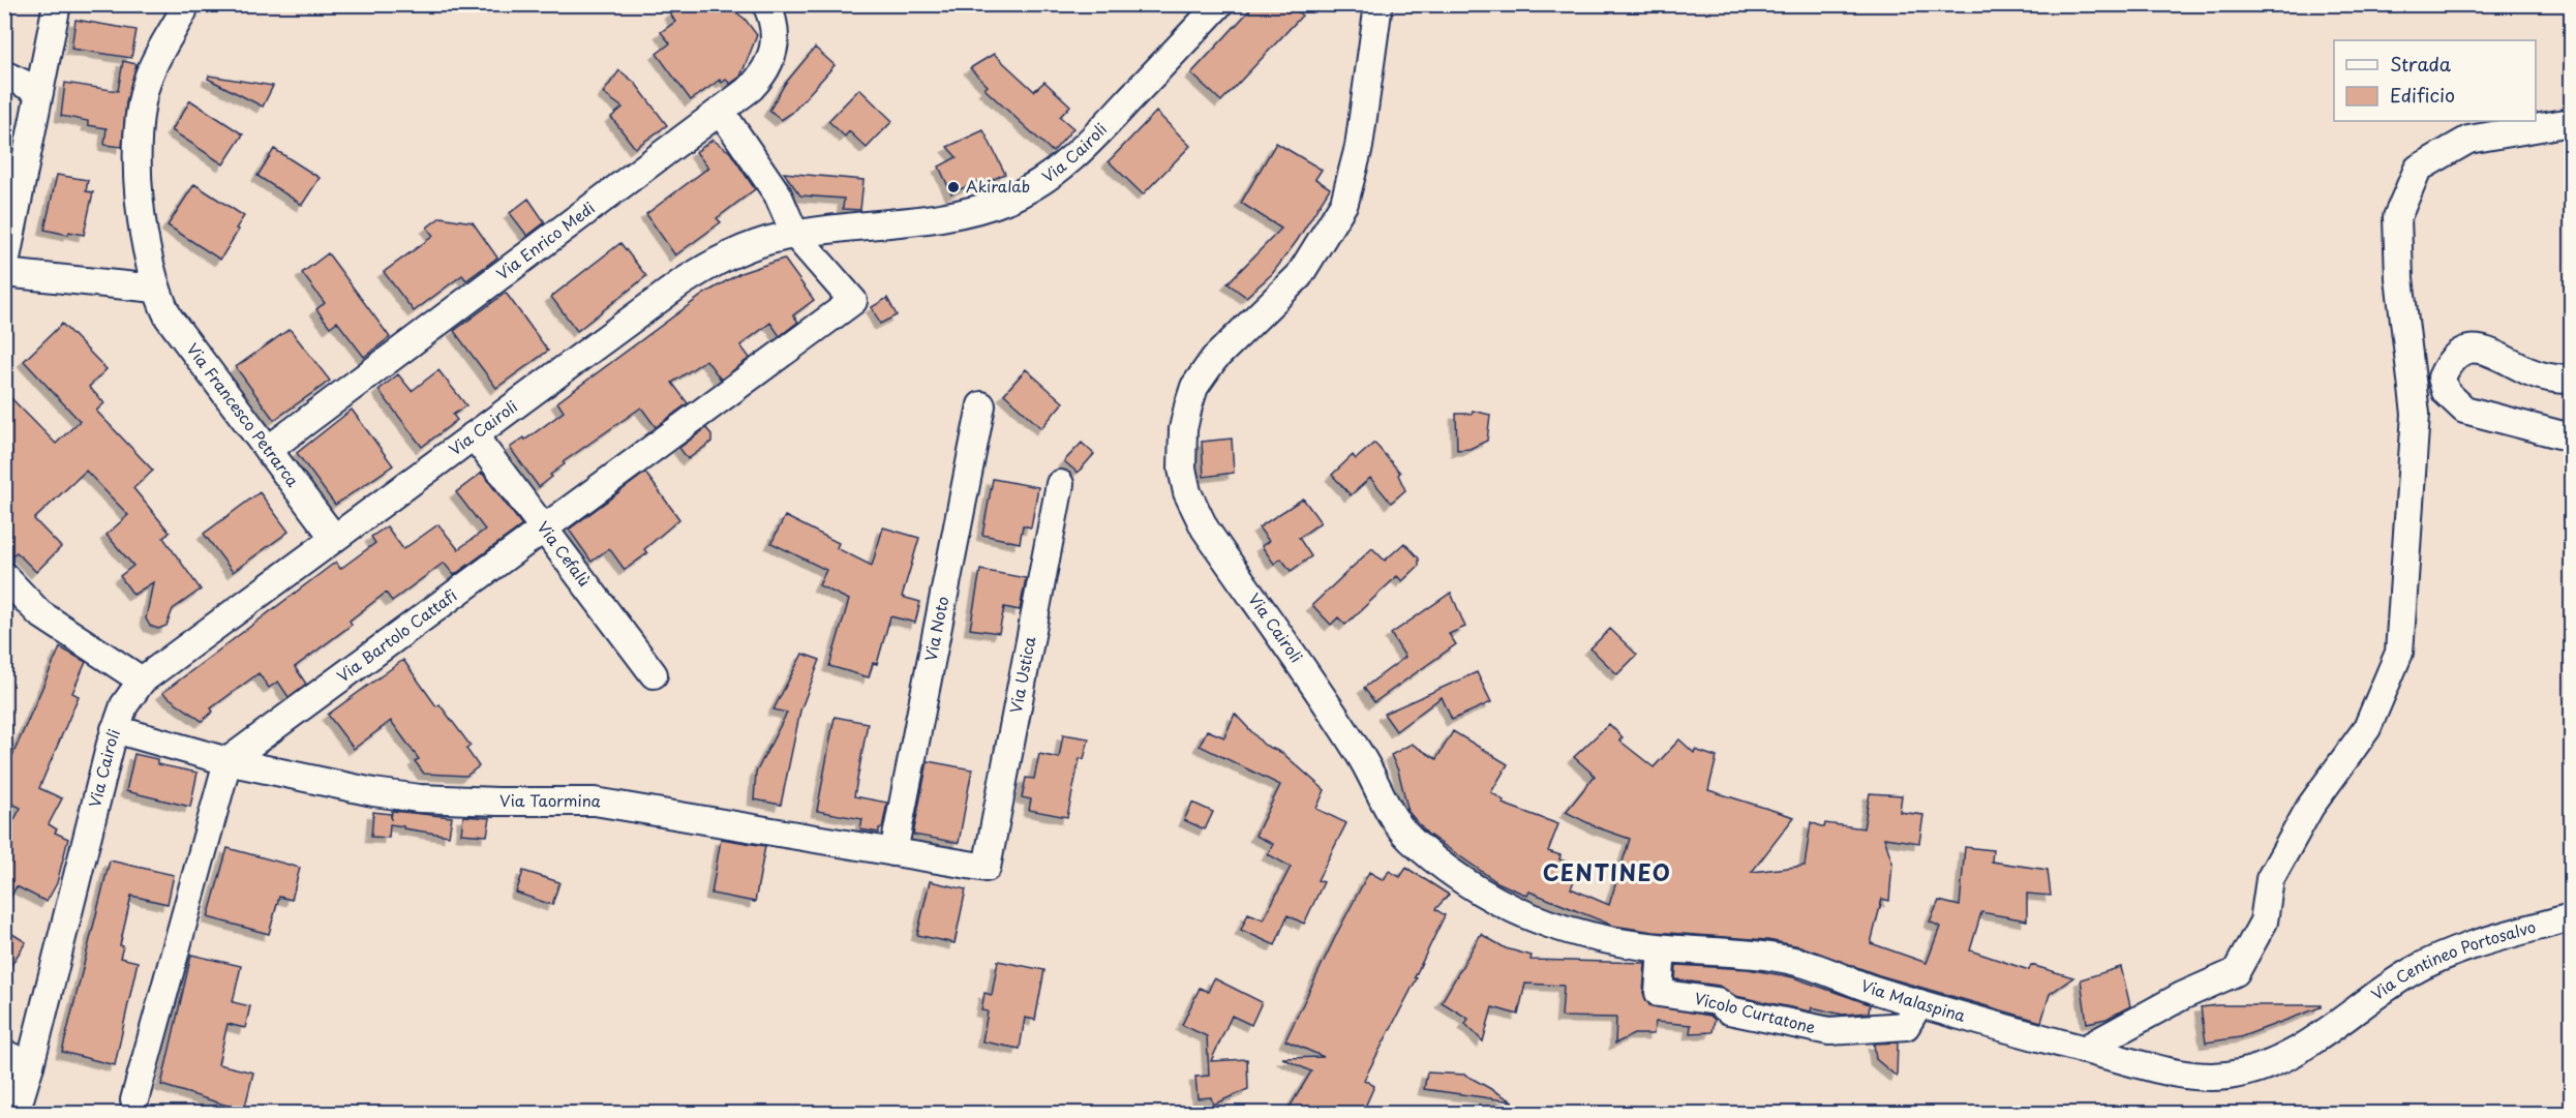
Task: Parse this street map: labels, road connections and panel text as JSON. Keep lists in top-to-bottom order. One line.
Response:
{"streets":{"street":["Via Cairoli","Via Enrico Medi","Via Francesco Petrarca","Via Cefalù","Via Noto","Via Bartolo Cattafi","Via Ustica","Via Taormina","Via Centineo Portosalvo","Via Malaspina","Vicolo Curtatone"]},"crossings":[["Via Cairoli","Via Francesco Petrarca"],["Via Cairoli","Via Cefalù"],["Via Cairoli","Via Bartolo Cattafi"],["Via Cairoli","Via Taormina"],["Via Cairoli","Via Malaspina"],["Via Enrico Medi","Via Francesco Petrarca"],["Via Cefalù","Via Bartolo Cattafi"],["Via Noto","Via Taormina"],["Via Bartolo Cattafi","Via Taormina"],["Via Ustica","Via Taormina"],["Via Centineo Portosalvo","Via Malaspina"],["Via Malaspina","Vicolo Curtatone"]],"districts":["CENTINEO"],"places":["Akiralab"],"legend":["Strada","Edificio"]}
